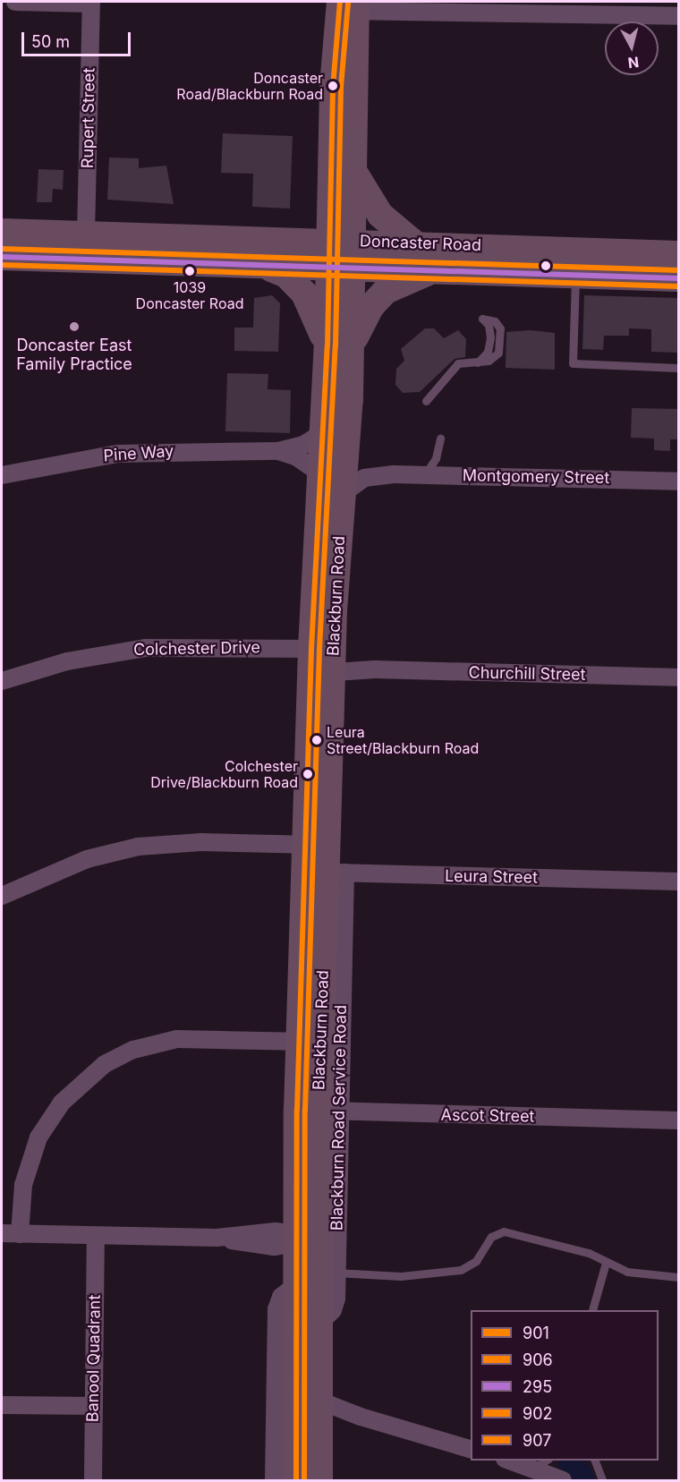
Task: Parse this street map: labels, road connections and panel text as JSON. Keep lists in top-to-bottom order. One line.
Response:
{"streets":{"main road":["Doncaster Road","Blackburn Road"],"street":["Rupert Street","Pine Way","Montgomery Street","Colchester Drive","Churchill Street","Leura Street","Ascot Street","Blackburn Road Service Road","Banool Quadrant"]},"crossings":[["Rupert Street","Doncaster Road"],["Doncaster Road","Blackburn Road"],["Pine Way","Montgomery Street"],["Pine Way","Blackburn Road"],["Montgomery Street","Blackburn Road"],["Blackburn Road","Colchester Drive"],["Blackburn Road","Churchill Street"],["Blackburn Road","Leura Street"],["Blackburn Road","Ascot Street"],["Blackburn Road","Blackburn Road Service Road"],["Colchester Drive","Churchill Street"],["Leura Street","Blackburn Road Service Road"],["Ascot Street","Blackburn Road Service Road"]],"places":["Doncaster Road/Blackburn Road","1039 Doncaster Road","Doncaster East Family Practice","Leura Street/Blackburn Road","Colchester Drive/Blackburn Road"],"lines":["transit line 901","transit line 906","transit line 907","transit line 295","transit line 902"],"legend":["901","906","295","902","907"],"scale_bar":"50 m","north":"bottom"}
